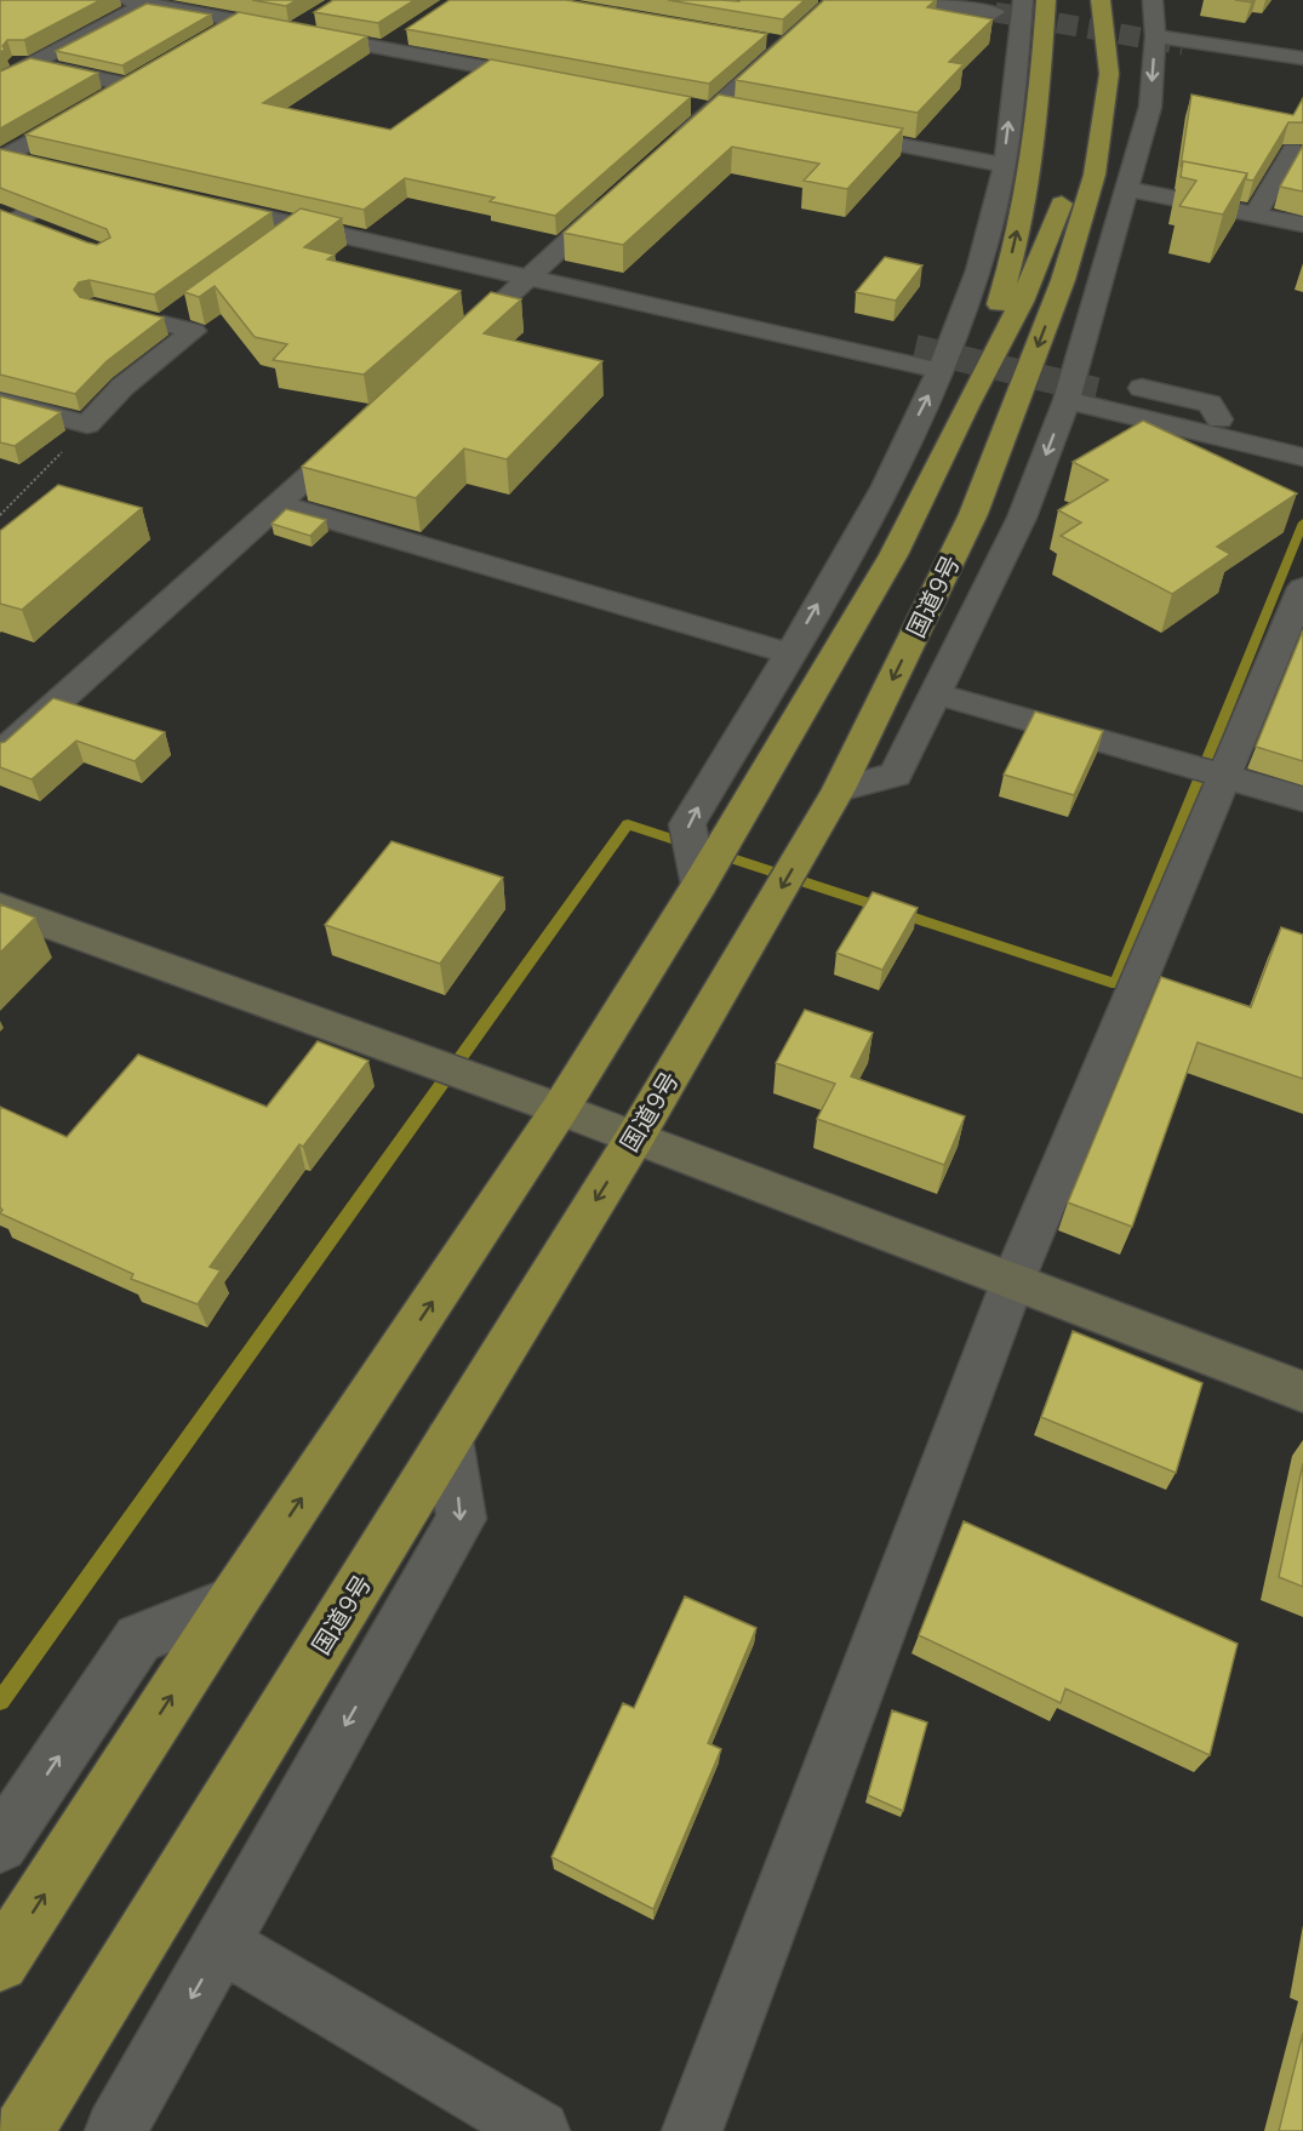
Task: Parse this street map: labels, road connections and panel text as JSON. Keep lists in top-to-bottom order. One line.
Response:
{"streets":{"highway":["国道9号"]}}
